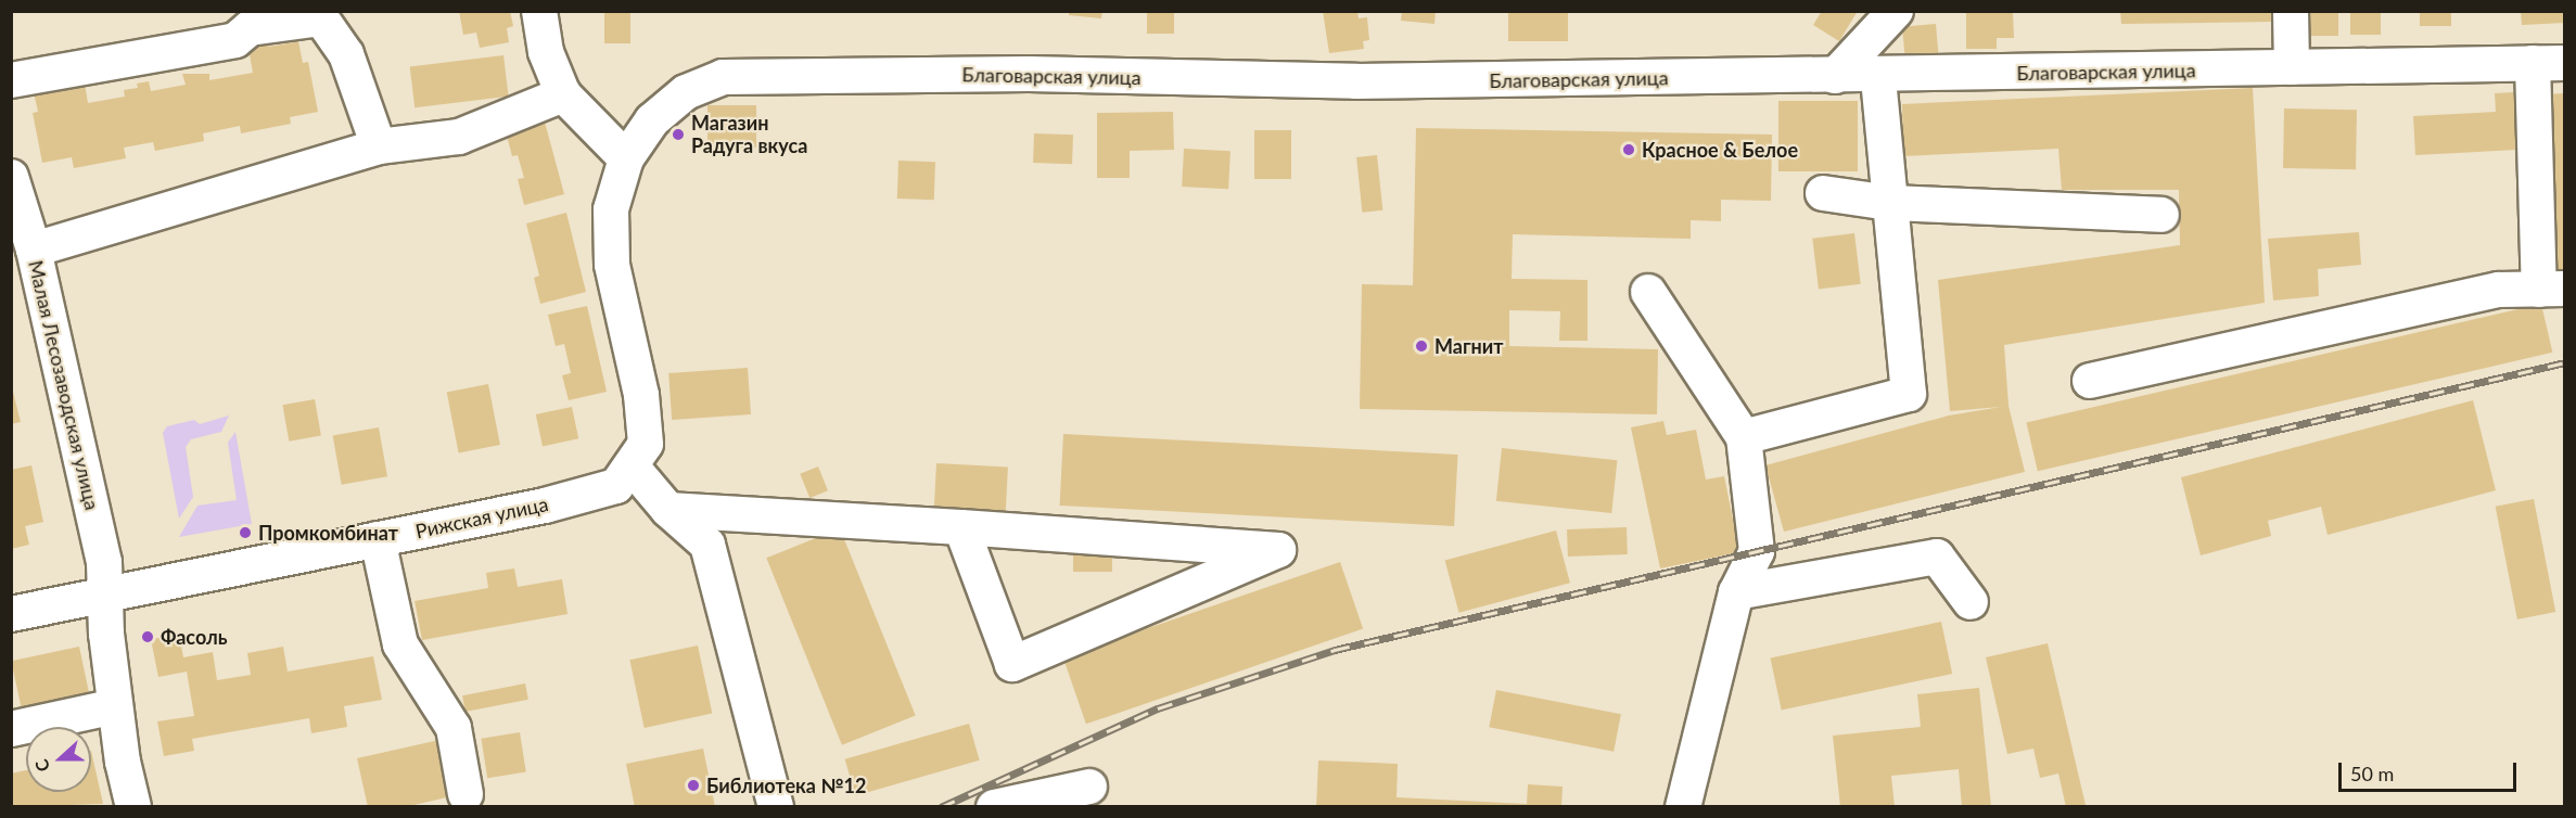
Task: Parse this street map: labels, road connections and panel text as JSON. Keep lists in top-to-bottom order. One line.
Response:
{"streets":{"street":["Благоварская улица","Малая Лесозаводская улица","Рижская улица"]},"crossings":[["Благоварская улица","Рижская улица"],["Малая Лесозаводская улица","Рижская улица"]],"places":["Магазин Радуга вкуса","Красное & Белое","Магнит","Промкомбинат","Фасоль","Библиотека №12"],"scale_bar":"50 m","north":"left"}
